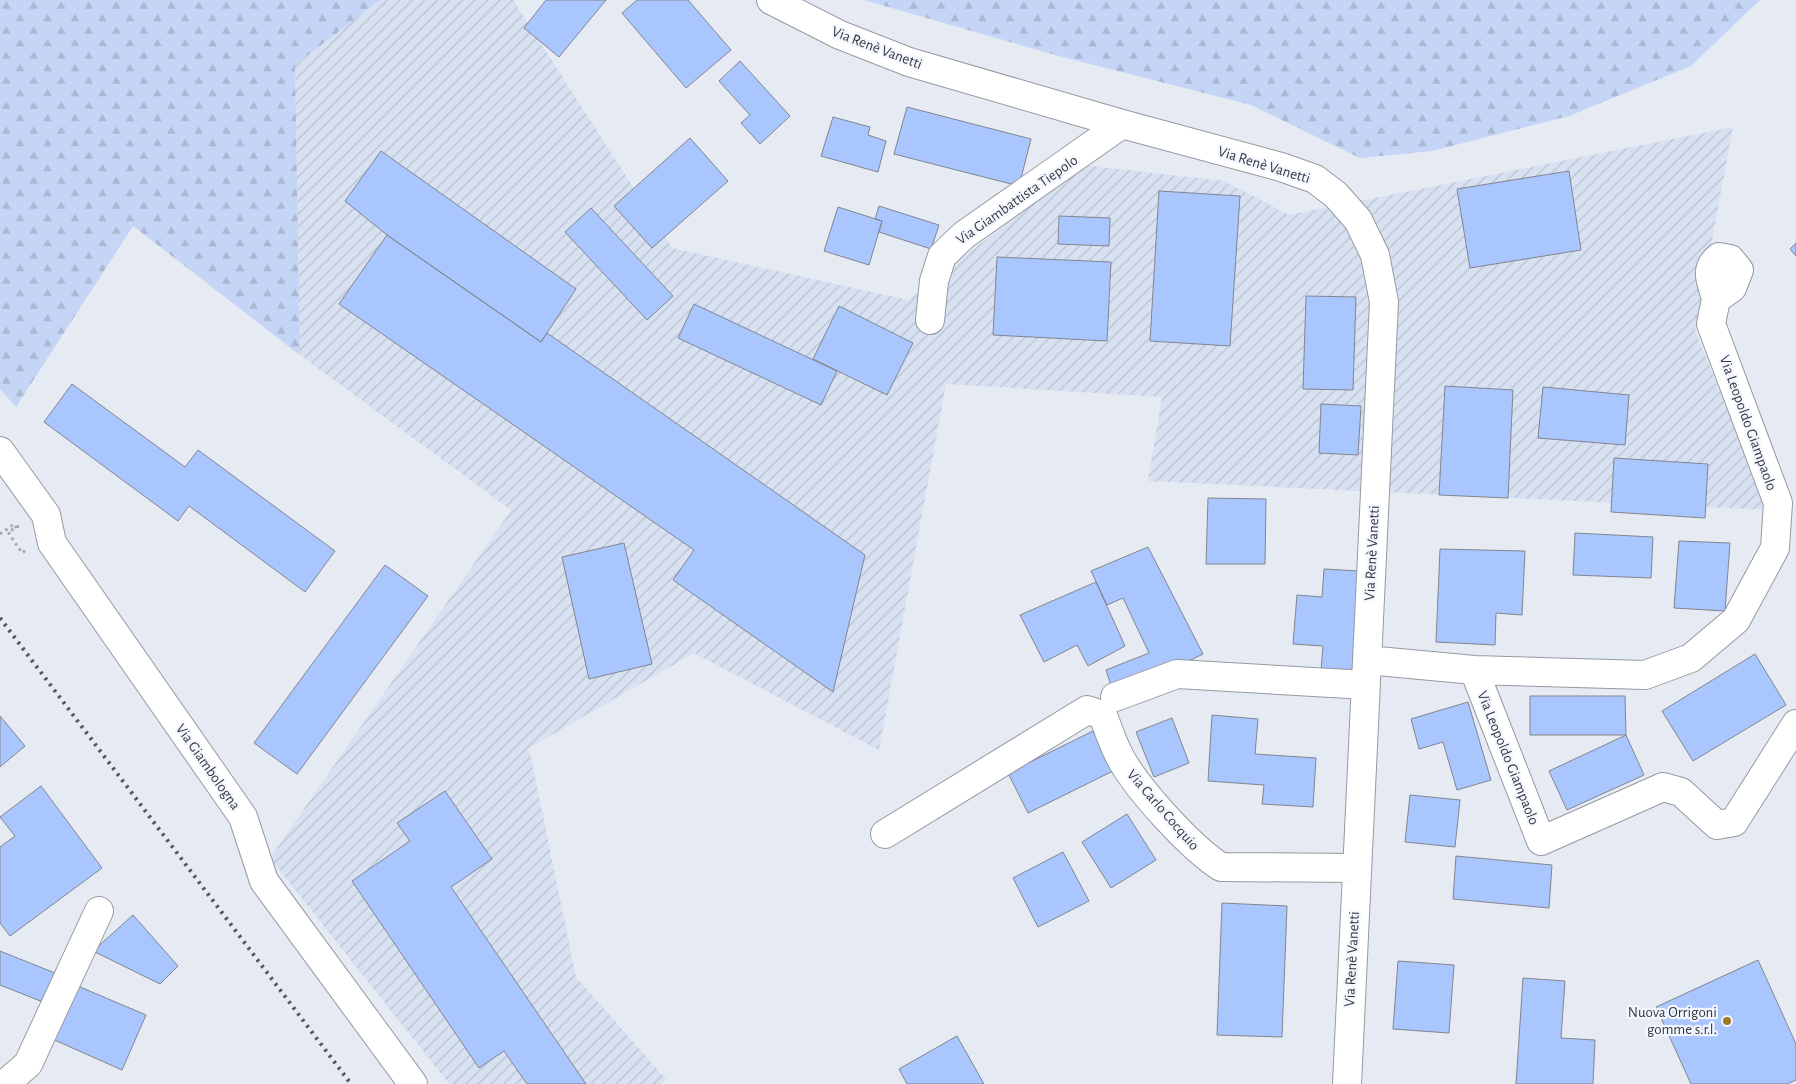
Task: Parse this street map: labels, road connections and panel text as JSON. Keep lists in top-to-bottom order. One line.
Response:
{"streets":{"street":["Via Renè Vanetti","Via Giambattista Tiepolo","Via Leopoldo Giampaolo","Via Giambologna","Via Carlo Cocquio"]},"crossings":[["Via Renè Vanetti","Via Giambattista Tiepolo"],["Via Renè Vanetti","Via Leopoldo Giampaolo"],["Via Renè Vanetti","Via Carlo Cocquio"]],"places":["Nuova Orrigoni gomme s.r.l."]}
